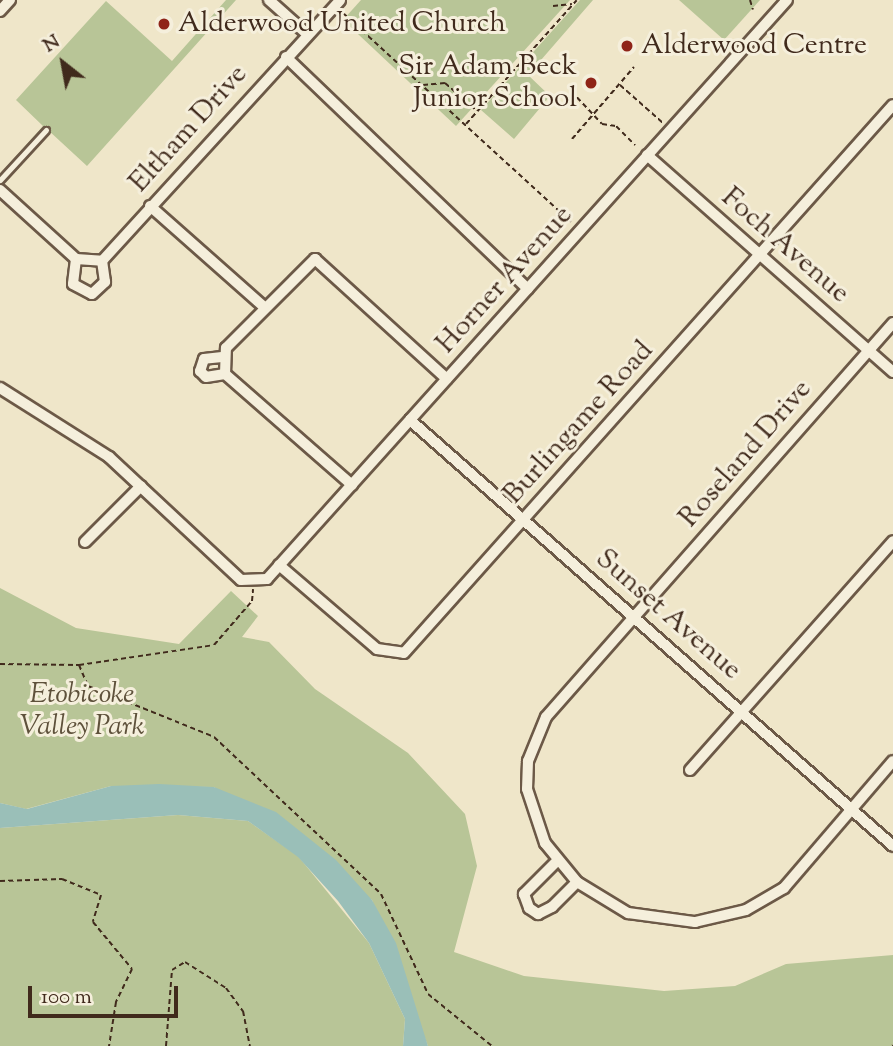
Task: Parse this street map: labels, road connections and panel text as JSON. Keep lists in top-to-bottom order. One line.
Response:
{"streets":{"street":["Eltham Drive","Foch Avenue","Horner Avenue","Burlingame Road","Roseland Drive","Sunset Avenue"]},"crossings":[["Foch Avenue","Horner Avenue"],["Foch Avenue","Burlingame Road"],["Foch Avenue","Roseland Drive"],["Horner Avenue","Burlingame Road"],["Horner Avenue","Sunset Avenue"],["Burlingame Road","Sunset Avenue"],["Roseland Drive","Sunset Avenue"]],"parks":["Etobicoke Valley Park"],"places":["Alderwood United Church","Alderwood Centre","Sir Adam Beck Junior School"],"scale_bar":"100 m","north":"top left"}
